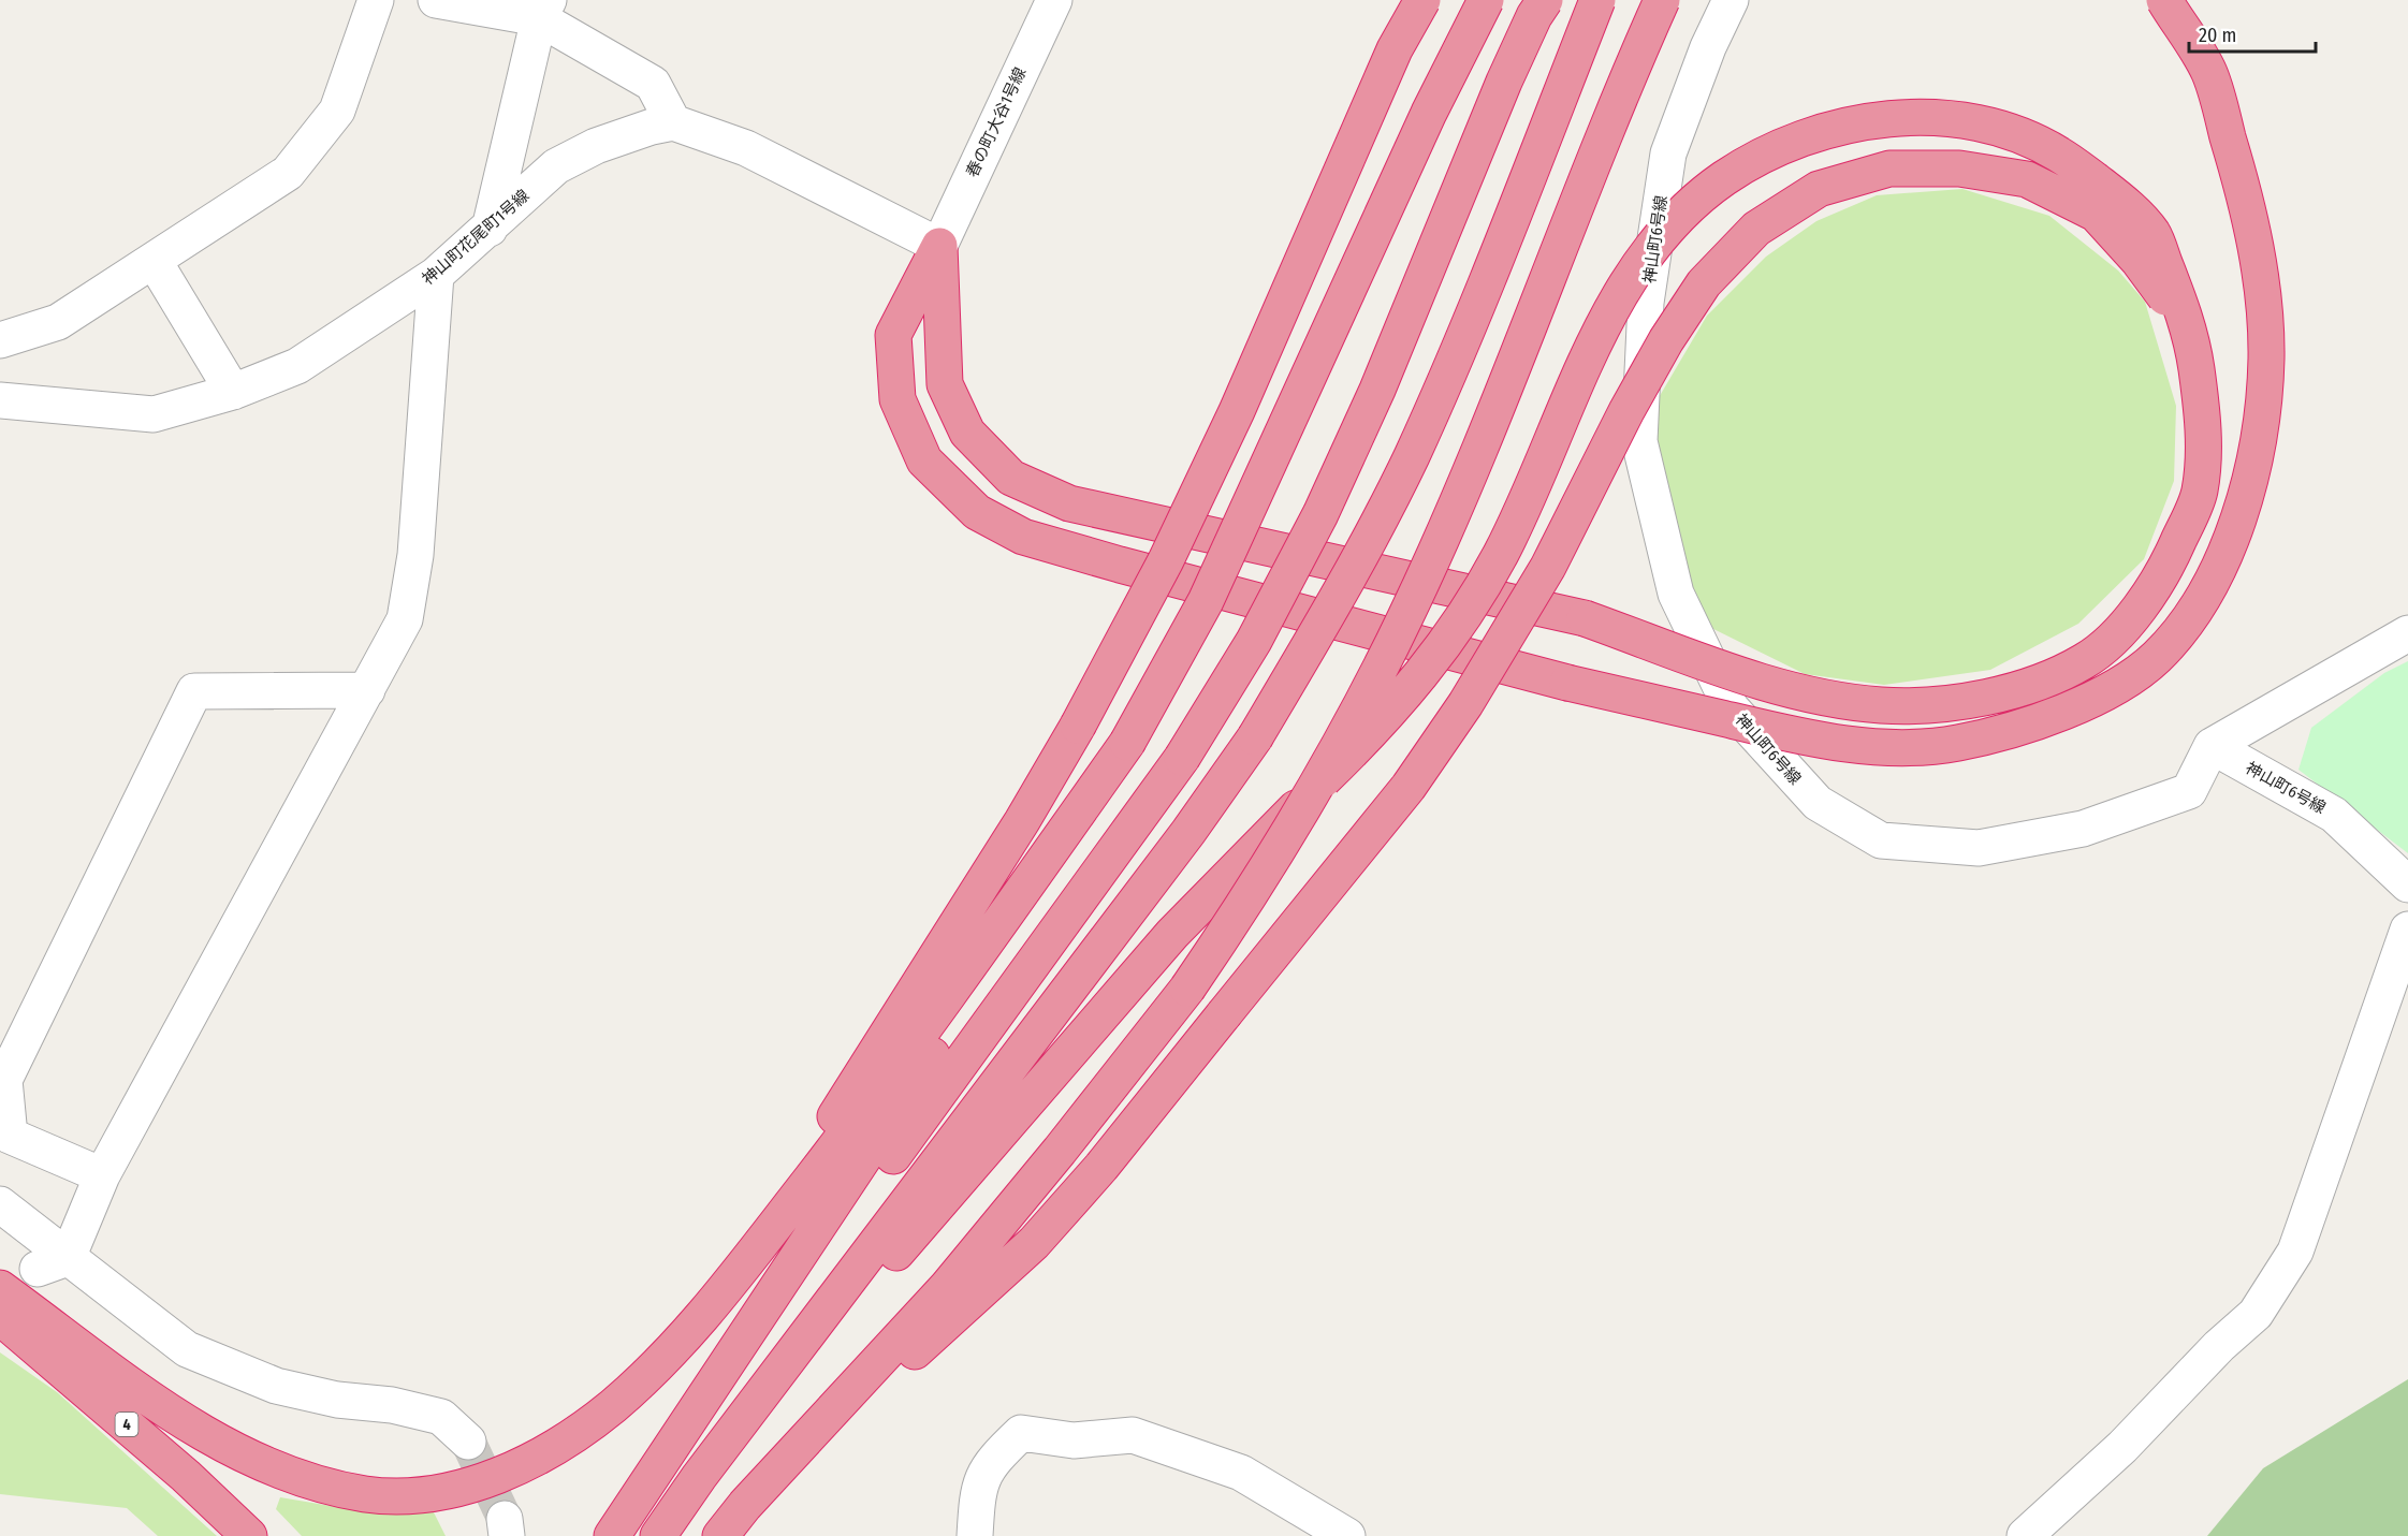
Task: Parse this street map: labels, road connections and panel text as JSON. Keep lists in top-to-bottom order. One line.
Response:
{"streets":{"highway":["4"],"street":["春の町大谷1号線","神山町花尾町1号線","神山町6号線"]},"scale_bar":"20 m"}
